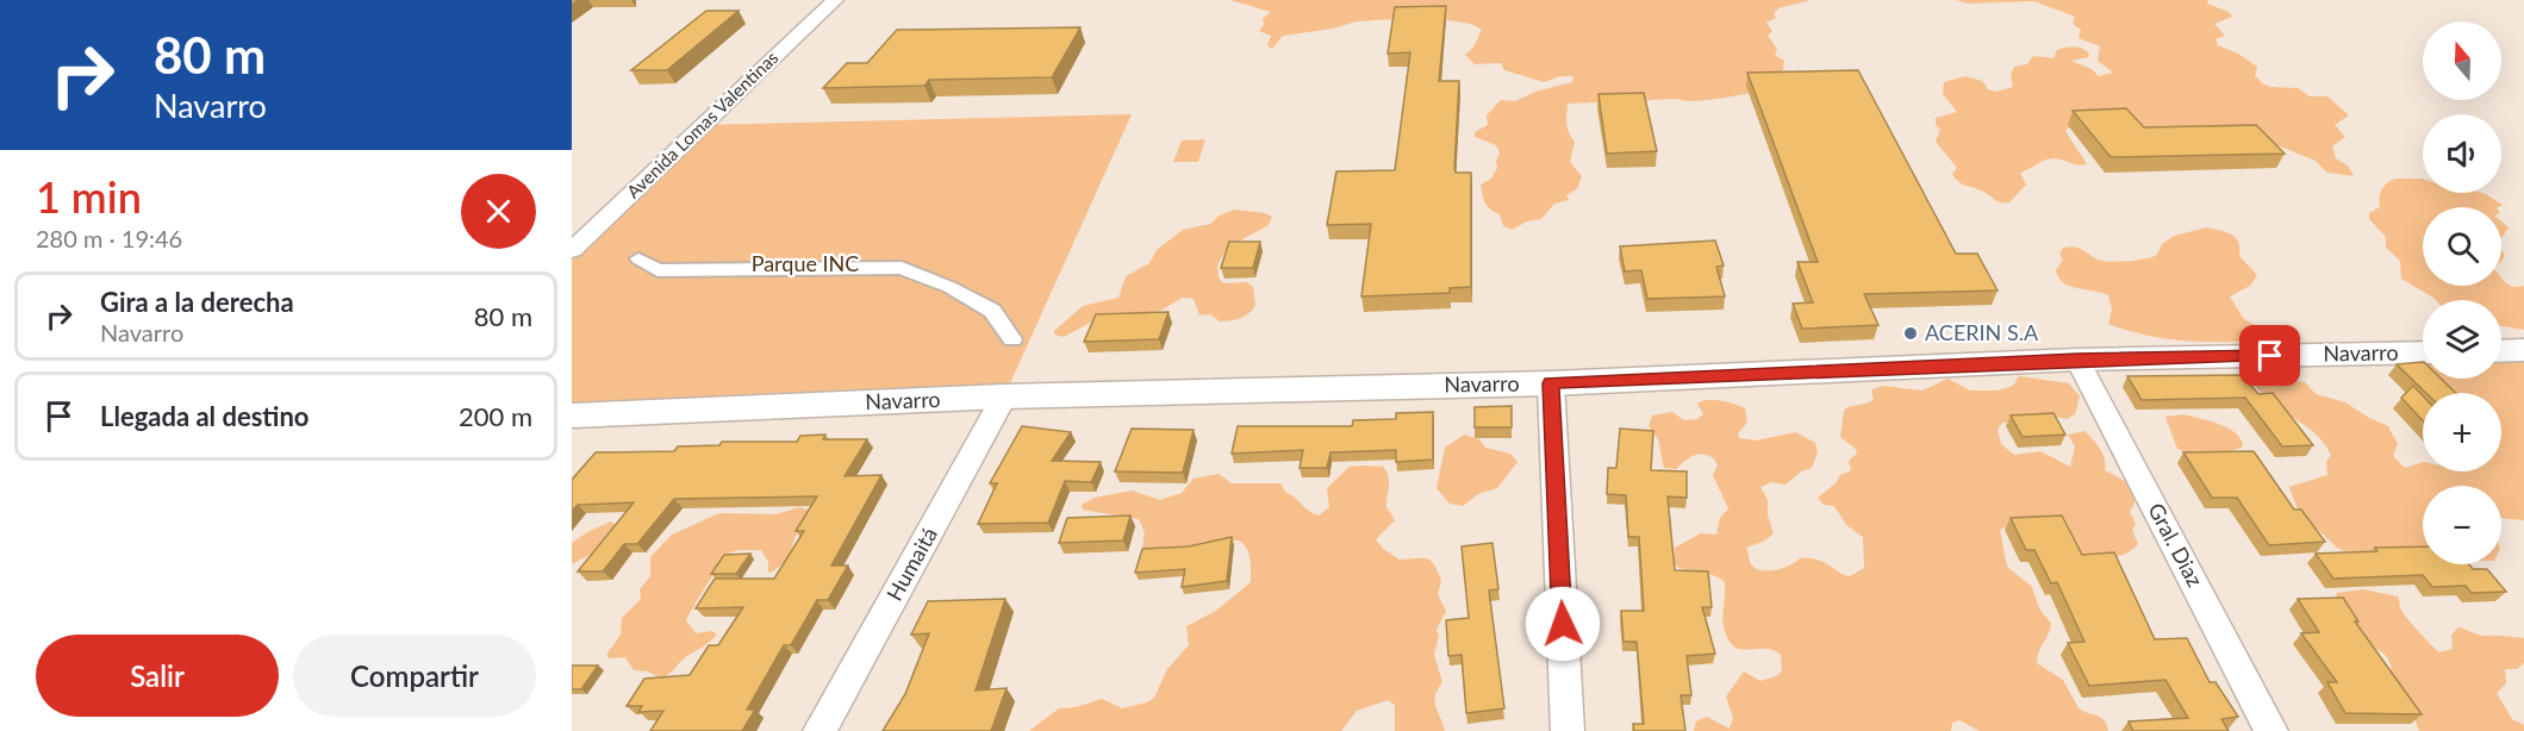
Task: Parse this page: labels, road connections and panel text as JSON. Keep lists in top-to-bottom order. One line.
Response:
{"streets":{"street":["Avenida Lomas Valentinas","Navarro","Gral. Diaz","Humaitá"]},"crossings":[["Navarro","Gral. Diaz"],["Navarro","Humaitá"]],"parks":["Parque INC"],"places":["ACERIN S.A"],"north":"top","page":{"turn":["80 m","Navarro"],"map_buttons":["+","−"],"heading":["1 min","280 m · 19:46"],"list":[{"name":"Gira a la derecha","note":"Navarro","value":"80 m"},{"name":"Llegada al destino","value":"200 m"}],"buttons":["Salir","Compartir"]}}
